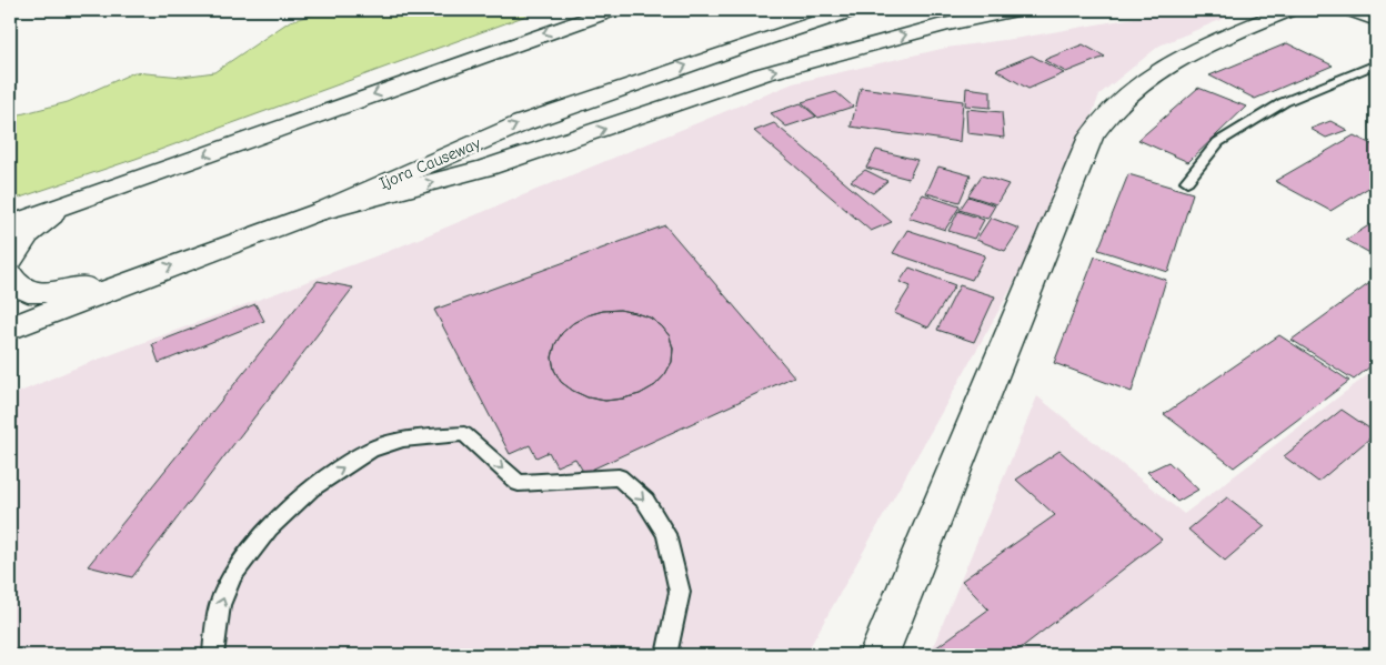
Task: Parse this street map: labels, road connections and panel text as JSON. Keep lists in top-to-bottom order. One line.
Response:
{"streets":{"main road":["Ijora Causeway"]}}
